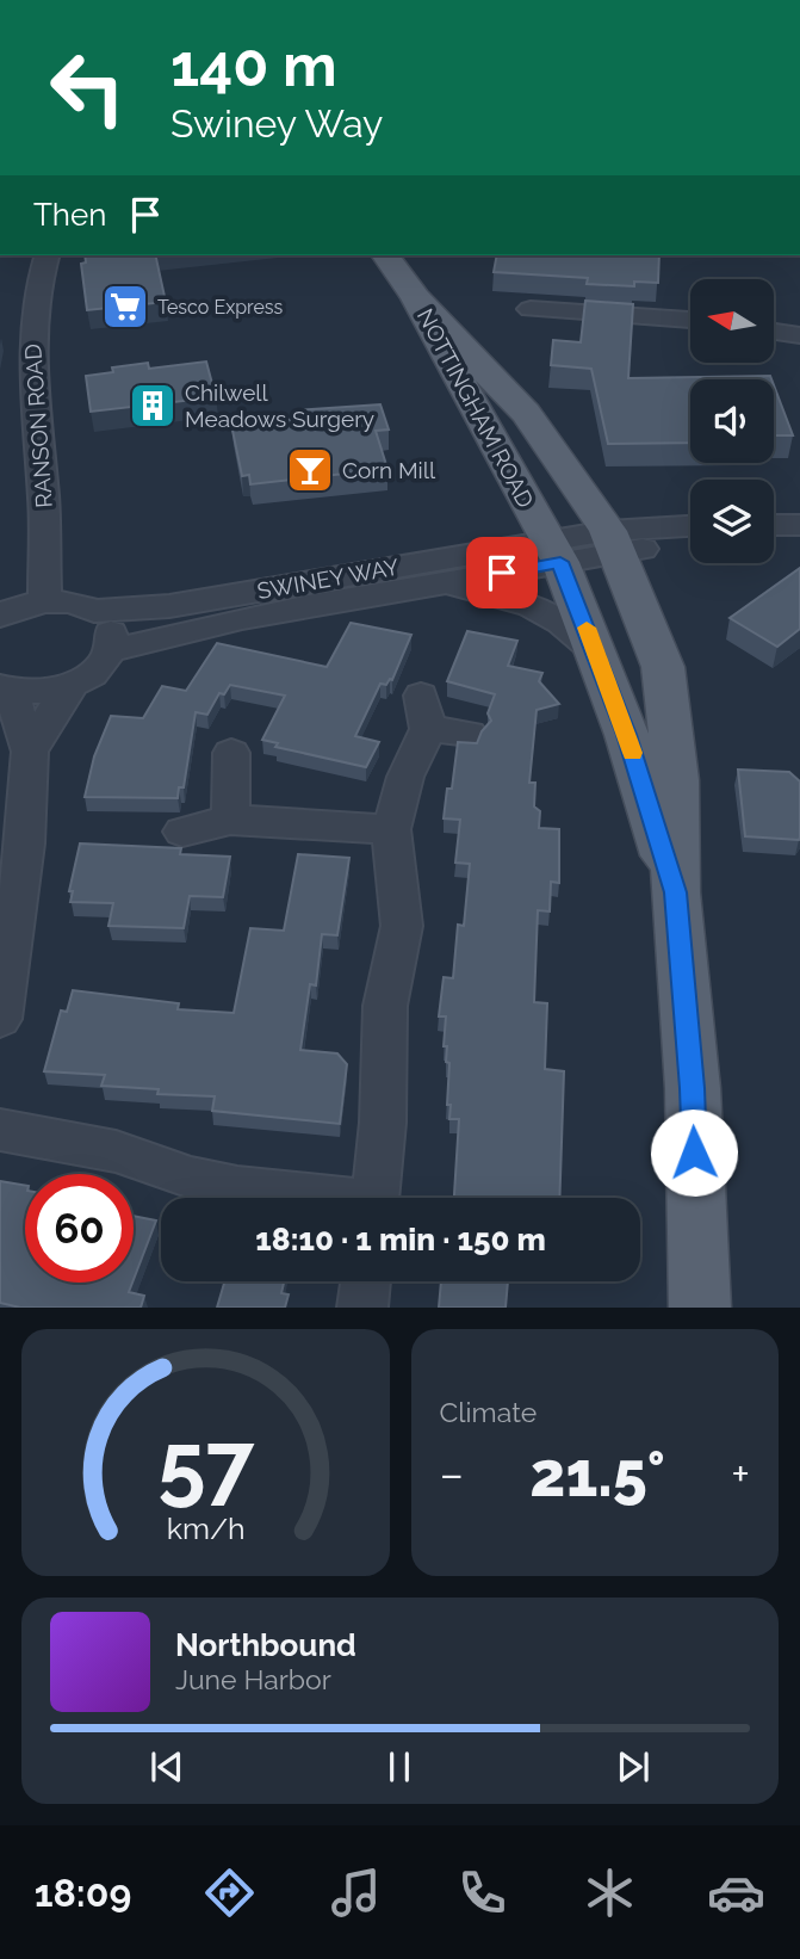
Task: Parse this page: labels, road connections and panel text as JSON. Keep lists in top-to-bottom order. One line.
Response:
{"streets":{"main road":["NOTTINGHAM ROAD"],"street":["RANSON ROAD","SWINEY WAY"]},"crossings":[["NOTTINGHAM ROAD","SWINEY WAY"]],"places":{"supermarket":["Tesco Express"],"building":["Chilwell Meadows Surgery"],"bar":["Corn Mill"]},"north":"left","page":{"turn":["140 m","Swiney Way"],"then":"Then","limit":"60","trip":"18:10 · 1 min · 150 m","tile":"Climate","heat":["−","21.5°","+"],"song":["Northbound","June Harbor"],"tabs":"18:09","gauge":["57","km/h"]}}
